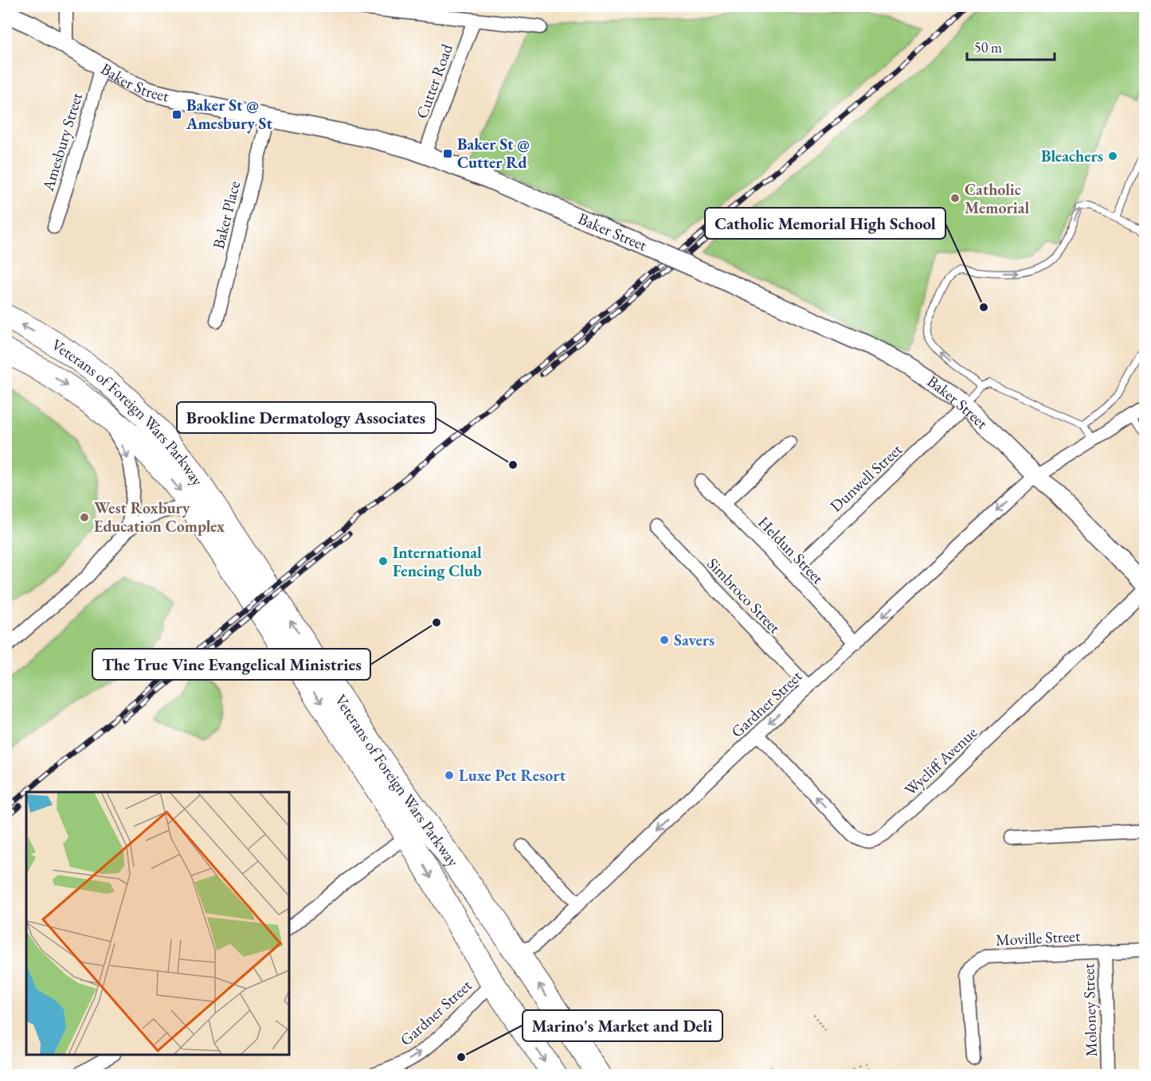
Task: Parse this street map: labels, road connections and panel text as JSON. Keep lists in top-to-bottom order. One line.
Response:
{"streets":{"highway":["Veterans of Foreign Wars Parkway"],"street":["Baker Street","Cutter Road","Amesbury Street","Baker Place","Dunwell Street","Heldun Street","Simbroco Street","Gardner Street","Wycliff Avenue","Moville Street","Moloney Street"]},"crossings":[["Baker Street","Cutter Road"],["Baker Street","Amesbury Street"],["Baker Street","Baker Place"],["Baker Street","Dunwell Street"],["Baker Street","Gardner Street"],["Veterans of Foreign Wars Parkway","Gardner Street"],["Dunwell Street","Heldun Street"],["Heldun Street","Gardner Street"],["Simbroco Street","Gardner Street"],["Gardner Street","Wycliff Avenue"],["Moville Street","Moloney Street"]],"places":{"transit":["Baker St @ Amesbury St","Baker St @ Cutter Rd"],"other":["Bleachers","Catholic Memorial","Catholic Memorial High School","Brookline Dermatology Associates","West Roxbury Education Complex","International Fencing Club","The True Vine Evangelical Ministries","Savers","Luxe Pet Resort","Marino's Market and Deli"]},"scale_bar":"50 m"}
